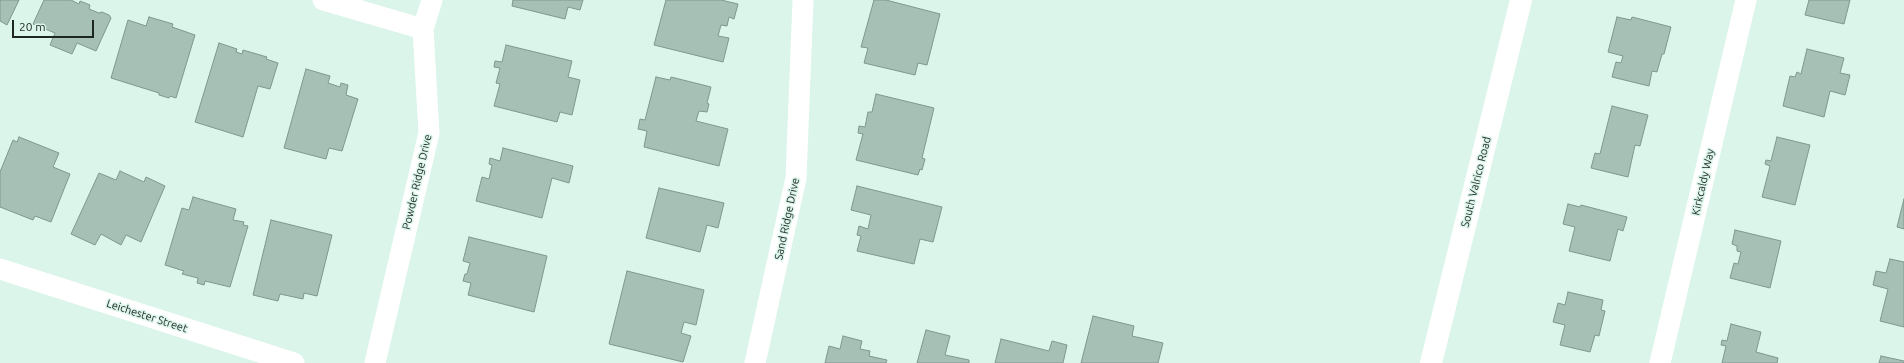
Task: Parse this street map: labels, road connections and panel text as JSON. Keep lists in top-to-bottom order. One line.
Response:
{"streets":{"street":["Powder Ridge Drive","South Valrico Road","Kirkcaldy Way","Sand Ridge Drive","Leichester Street"]},"scale_bar":"20 m"}
